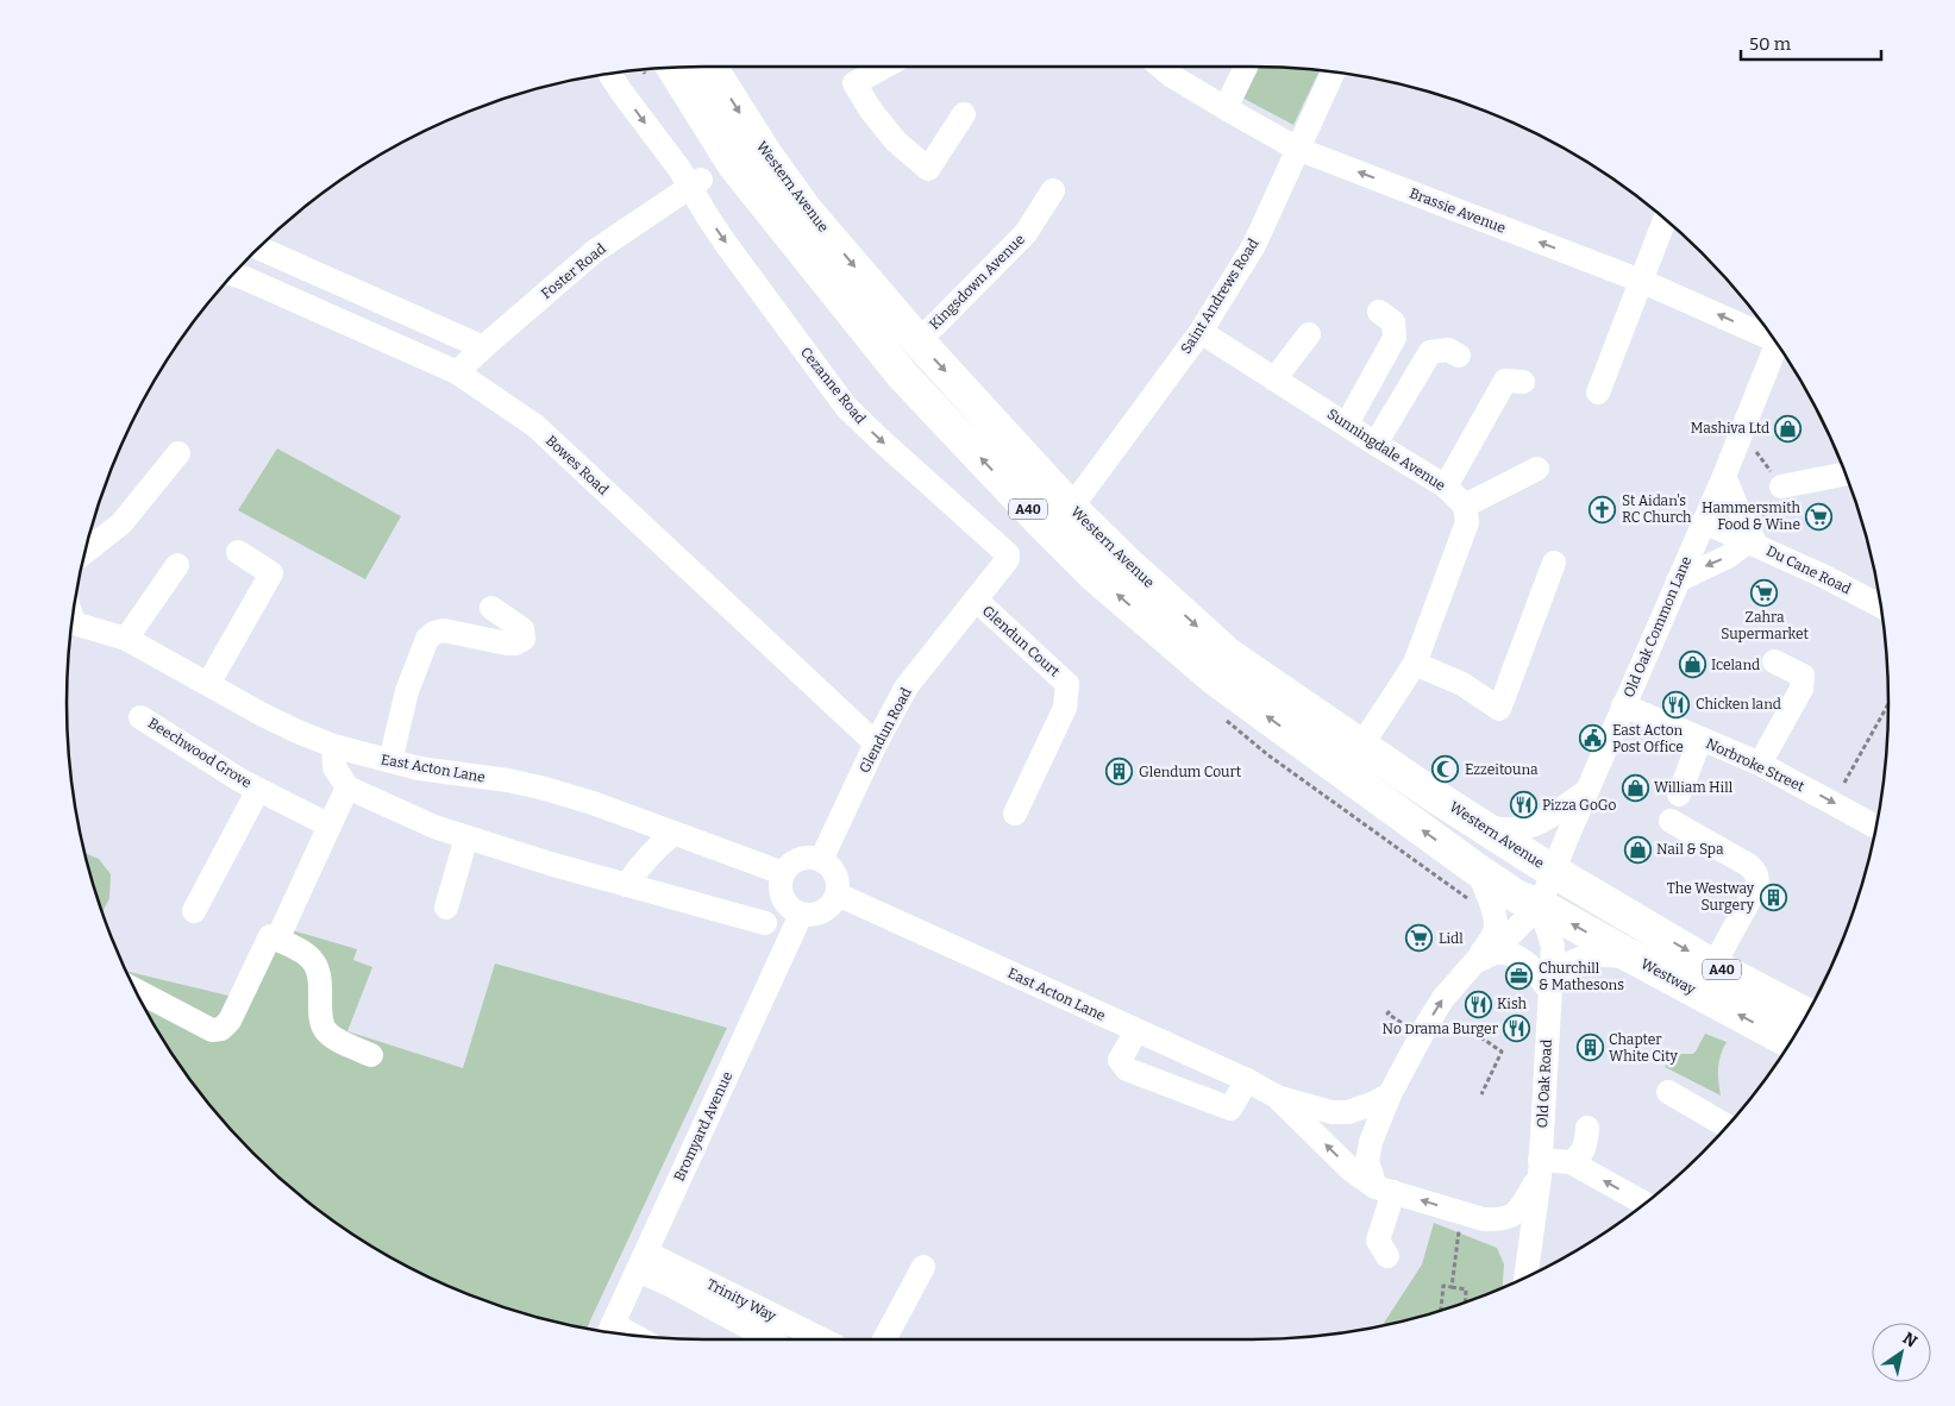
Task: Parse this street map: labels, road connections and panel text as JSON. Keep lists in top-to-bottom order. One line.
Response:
{"streets":{"highway":["Western Avenue","A40","Westway"],"street":["Brassie Avenue","Foster Road","Kingsdown Avenue","Saint Andrews Road","Cezanne Road","Sunningdale Avenue","Bowes Road","Du Cane Road","Old Oak Common Lane","Glendun Court","Glendun Road","Beechwood Grove","Norbroke Street","East Acton Lane","Old Oak Road","Bromyard Avenue","Trinity Way"]},"crossings":[["Western Avenue","Kingsdown Avenue"],["Western Avenue","Saint Andrews Road"],["Western Avenue","A40"],["Western Avenue","Old Oak Common Lane"],["Western Avenue","Westway"],["Western Avenue","Old Oak Road"],["Brassie Avenue","Saint Andrews Road"],["Foster Road","Cezanne Road"],["Foster Road","Bowes Road"],["Saint Andrews Road","Sunningdale Avenue"],["Cezanne Road","Glendun Road"],["Bowes Road","Glendun Road"],["Du Cane Road","Old Oak Common Lane"],["Old Oak Common Lane","Norbroke Street"],["Old Oak Common Lane","East Acton Lane"],["Old Oak Common Lane","Westway"],["Old Oak Common Lane","Old Oak Road"],["Glendun Court","Glendun Road"],["Glendun Road","East Acton Lane"],["Glendun Road","Bromyard Avenue"],["East Acton Lane","Old Oak Road"],["East Acton Lane","Bromyard Avenue"],["Westway","Old Oak Road"],["Bromyard Avenue","Trinity Way"]],"one_way":["Brassie Avenue","Cezanne Road","Norbroke Street"],"places":{"shop":["Mashiva Ltd","Iceland","William Hill","Nail & Spa"],"church":["St Aidan's RC Church"],"supermarket":["Hammersmith Food & Wine","Zahra Supermarket","Lidl"],"restaurant":["Chicken land","Pizza GoGo","Kish","No Drama Burger"],"public building":["East Acton Post Office"],"mosque":["Ezzeitouna"],"building":["Glendum Court","The Westway Surgery","Chapter White City"],"office":["Churchill & Mathesons"]},"scale_bar":"50 m","north":"top right"}
